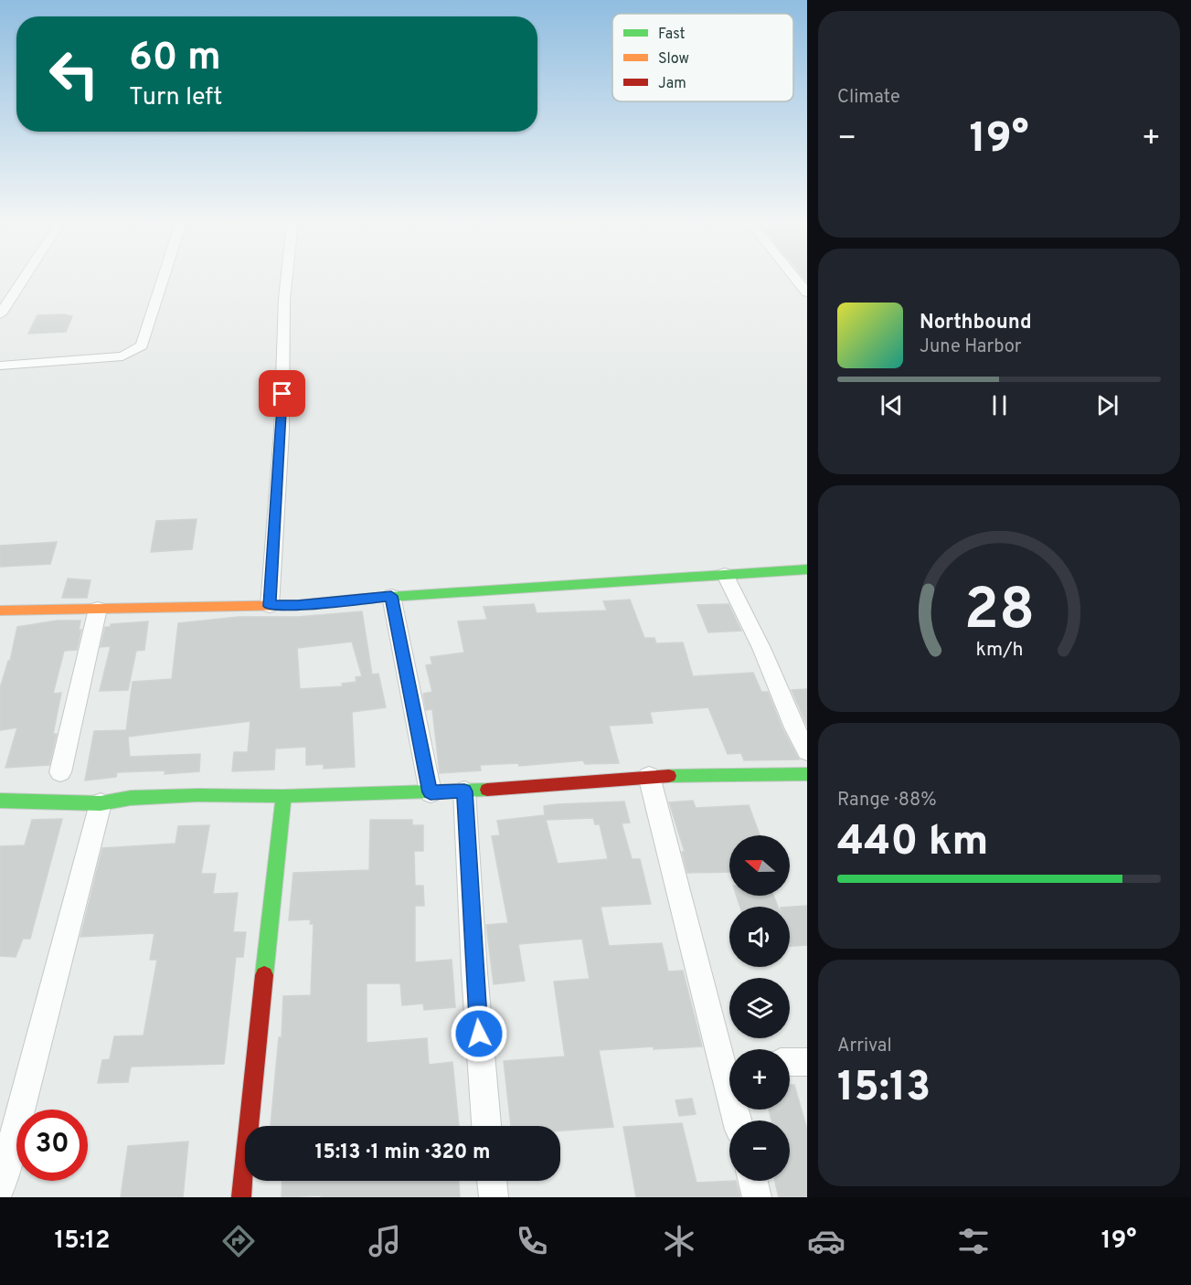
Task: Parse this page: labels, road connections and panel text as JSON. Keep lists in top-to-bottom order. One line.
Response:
{"legend":["Fast","Slow","Jam"],"north":"left","page":{"tile":["Climate",["Range · 88%","440 km"],["Arrival","15:13"]],"turn":["60 m","Turn left"],"heat":["−","19°","+"],"song":["Northbound","June Harbor"],"map_buttons":["+","−"],"limit":"30","trip":"15:13 · 1 min · 320 m","tabs":["15:12","19°"],"gauge":["28","km/h"]}}
